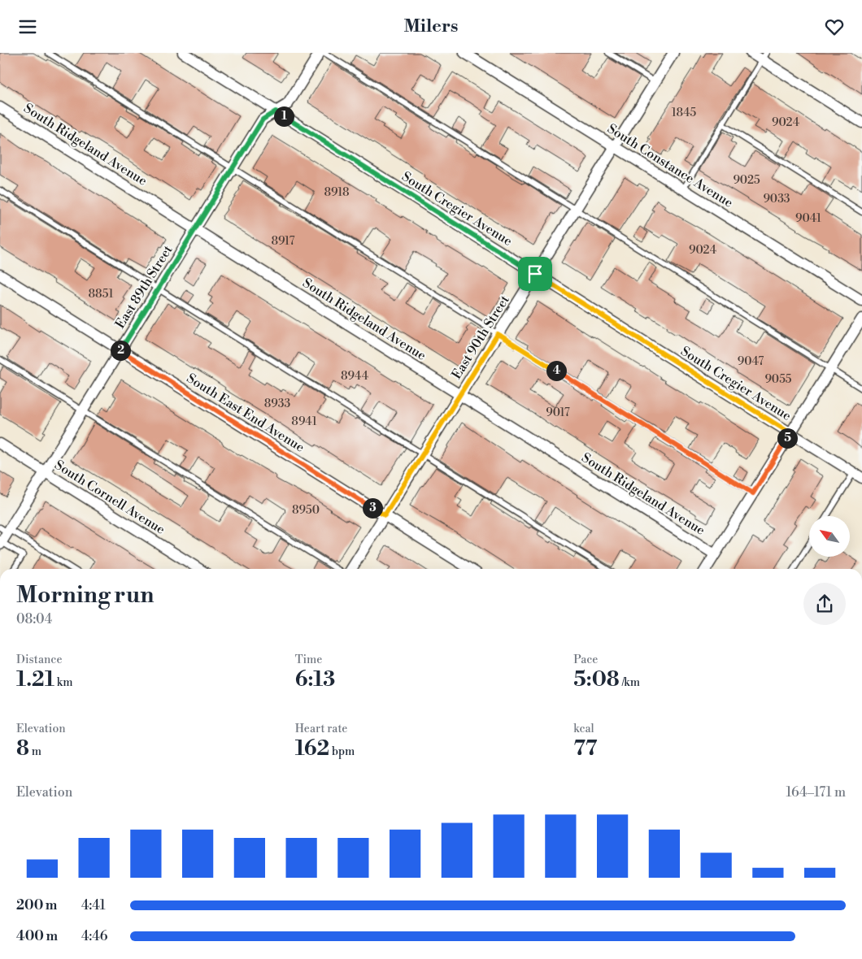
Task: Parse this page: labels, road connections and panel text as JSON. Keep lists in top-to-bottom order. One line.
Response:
{"streets":{"street":["South Ridgeland Avenue","South Constance Avenue","South Cregier Avenue","East 89th Street","East 90th Street","South East End Avenue","South Cornell Avenue"]},"crossings":[["South Ridgeland Avenue","East 89th Street"],["South Ridgeland Avenue","East 90th Street"],["South Constance Avenue","East 90th Street"],["South Cregier Avenue","East 89th Street"],["South Cregier Avenue","East 90th Street"],["East 89th Street","South East End Avenue"],["East 89th Street","South Cornell Avenue"],["East 90th Street","South East End Avenue"]],"house_numbers":["1845","9024","9025","8918","9033","9041","8917","9024","8851","9047","8944","9055","8933","9017","8941","8950"],"north":"top left","page":{"header":"Milers","pins":["1","2","4","5","3"],"heading":["Morning run","08:04"],"stats":[["Distance","1.21 km"],["Time","6:13"],["Pace","5:08 /km"],["Elevation","8 m"],["Heart rate","162 bpm"],["kcal","77"]],"chart":["Elevation","164–171 m"],"list":[{"name":"200 m","note":"4:41"},{"name":"400 m","note":"4:46"}]}}
